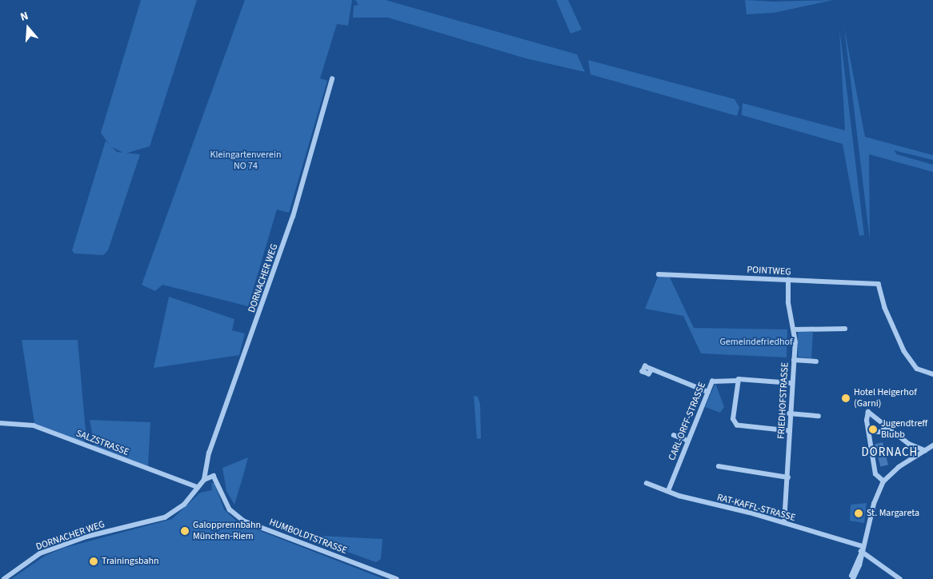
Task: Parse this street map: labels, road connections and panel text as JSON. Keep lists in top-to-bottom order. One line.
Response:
{"streets":{"street":["POINTWEG","DORNACHER WEG","FRIEDHOFSTRASSE","CARL-ORFF-STRASSE","SALZSTRASSE","RAT-KAFFL-STRASSE","HUMBOLDTSTRASSE"]},"crossings":[["POINTWEG","FRIEDHOFSTRASSE"],["DORNACHER WEG","SALZSTRASSE"],["DORNACHER WEG","HUMBOLDTSTRASSE"],["FRIEDHOFSTRASSE","RAT-KAFFL-STRASSE"],["CARL-ORFF-STRASSE","RAT-KAFFL-STRASSE"]],"districts":["DORNACH"],"parks":["Kleingartenverein NO 74","Gemeindefriedhof"],"places":["Hotel Heigerhof (Garni)","Jugendtreff Blubb","St. Margareta","Galopprennbahn München-Riem","Trainingsbahn"],"north":"top"}
